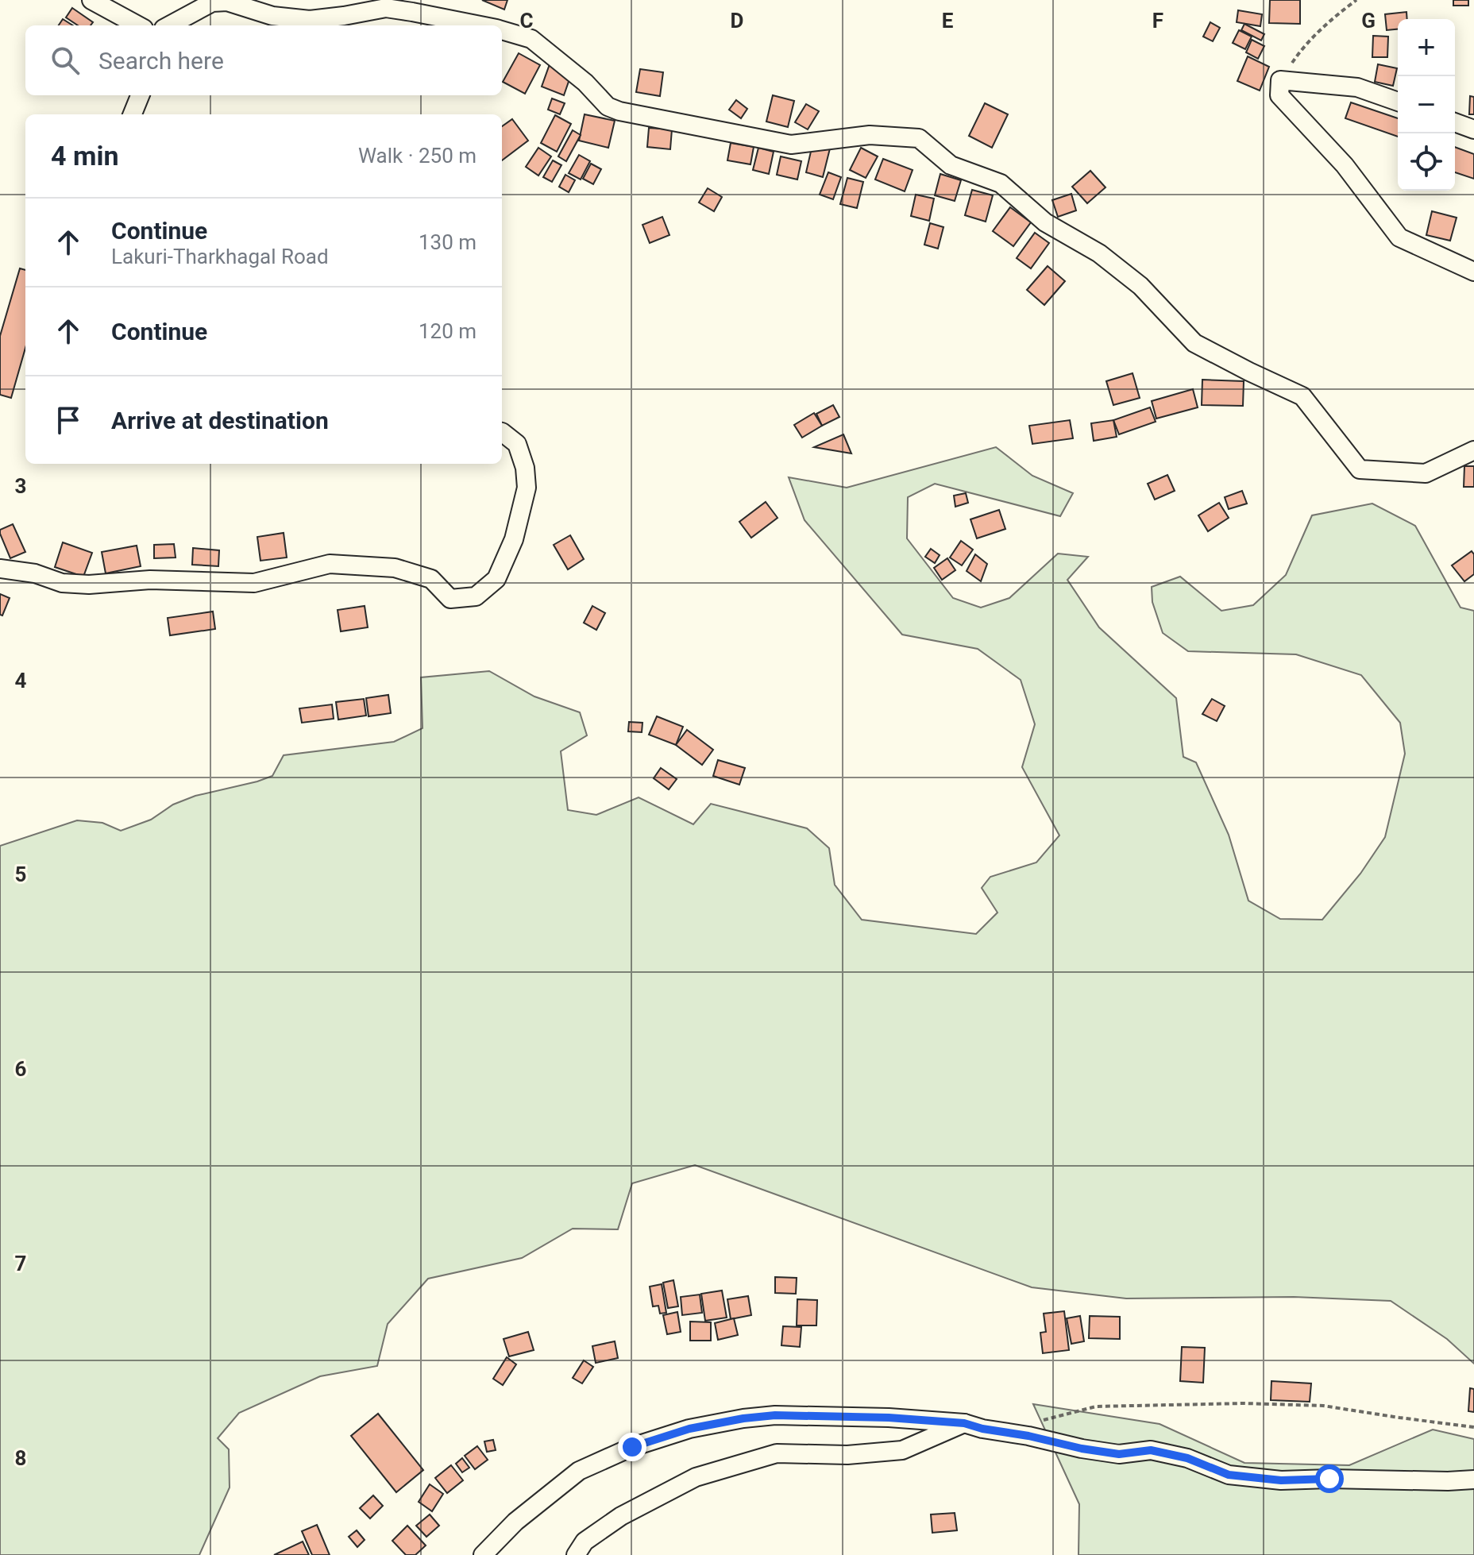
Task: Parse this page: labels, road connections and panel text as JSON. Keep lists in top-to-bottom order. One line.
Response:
{"page":{"map_buttons":["+","−"],"search":"Search here","heading":["4 min","Walk · 250 m"],"list":[["Continue","Lakuri-Tharkhagal Road","130 m"],["Continue","120 m"],"Arrive at destination"]},"grid":{"columns":["C","D","E","F","G"],"rows":["3","4","5","6","7","8"]}}
